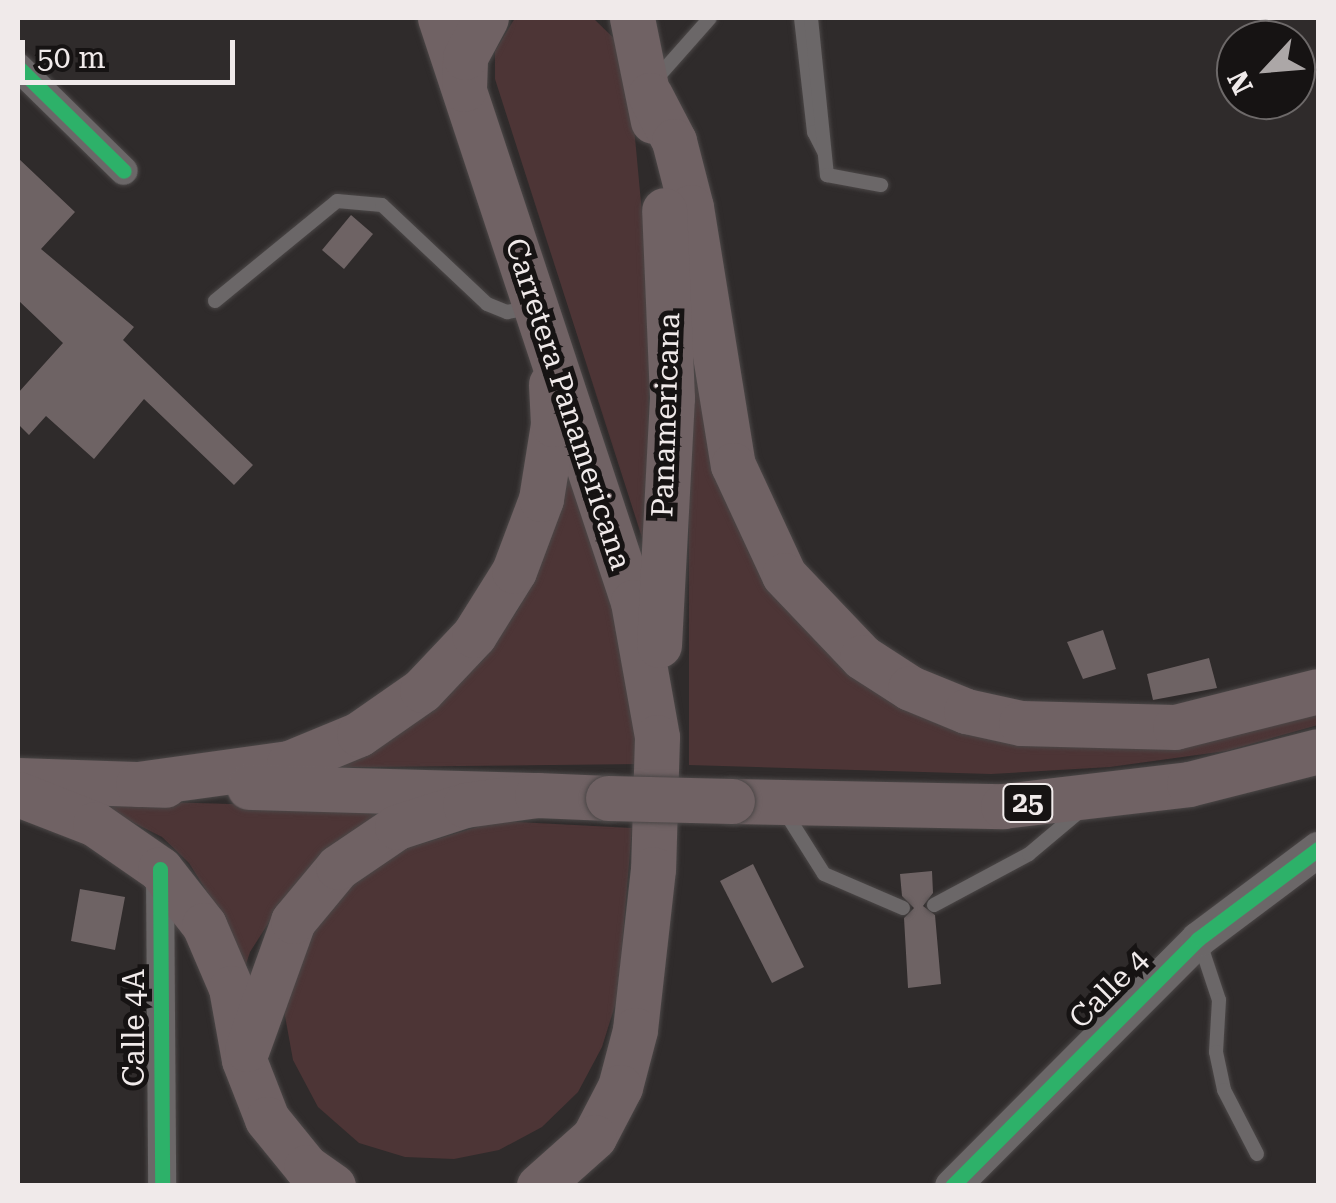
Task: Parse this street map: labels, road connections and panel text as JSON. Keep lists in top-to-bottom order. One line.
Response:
{"streets":{"highway":["Carretera Panamericana","Panamericana","25"],"street":["Calle 4","Calle 4A"]},"crossings":[["Carretera Panamericana","Panamericana"]],"scale_bar":"50 m","north":"bottom left"}
